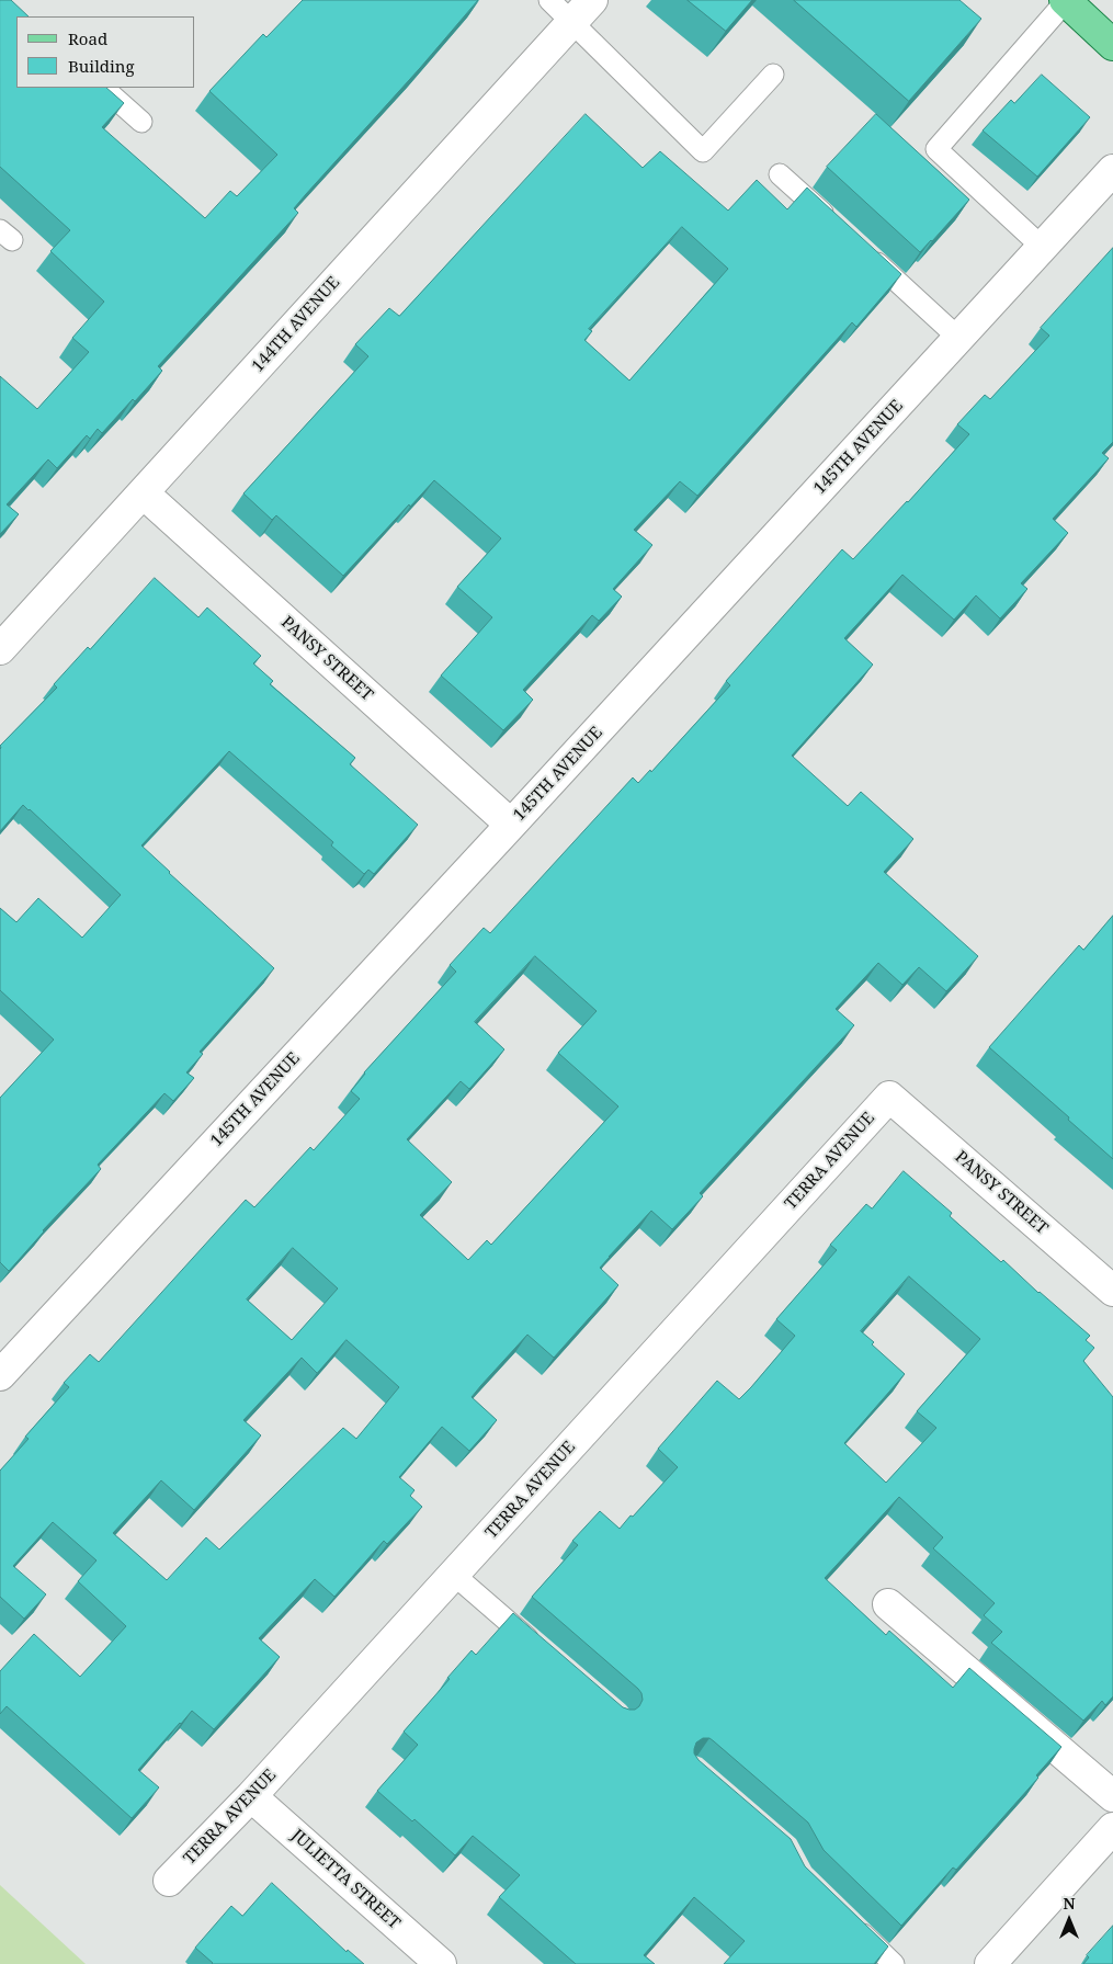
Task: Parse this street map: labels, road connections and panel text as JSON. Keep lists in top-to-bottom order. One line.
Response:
{"streets":{"street":["144TH AVENUE","145TH AVENUE","PANSY STREET","TERRA AVENUE","JULIETTA STREET"]},"crossings":[["144TH AVENUE","PANSY STREET"],["145TH AVENUE","PANSY STREET"],["PANSY STREET","TERRA AVENUE"],["TERRA AVENUE","JULIETTA STREET"]],"legend":["Road","Building"],"north":"top"}
